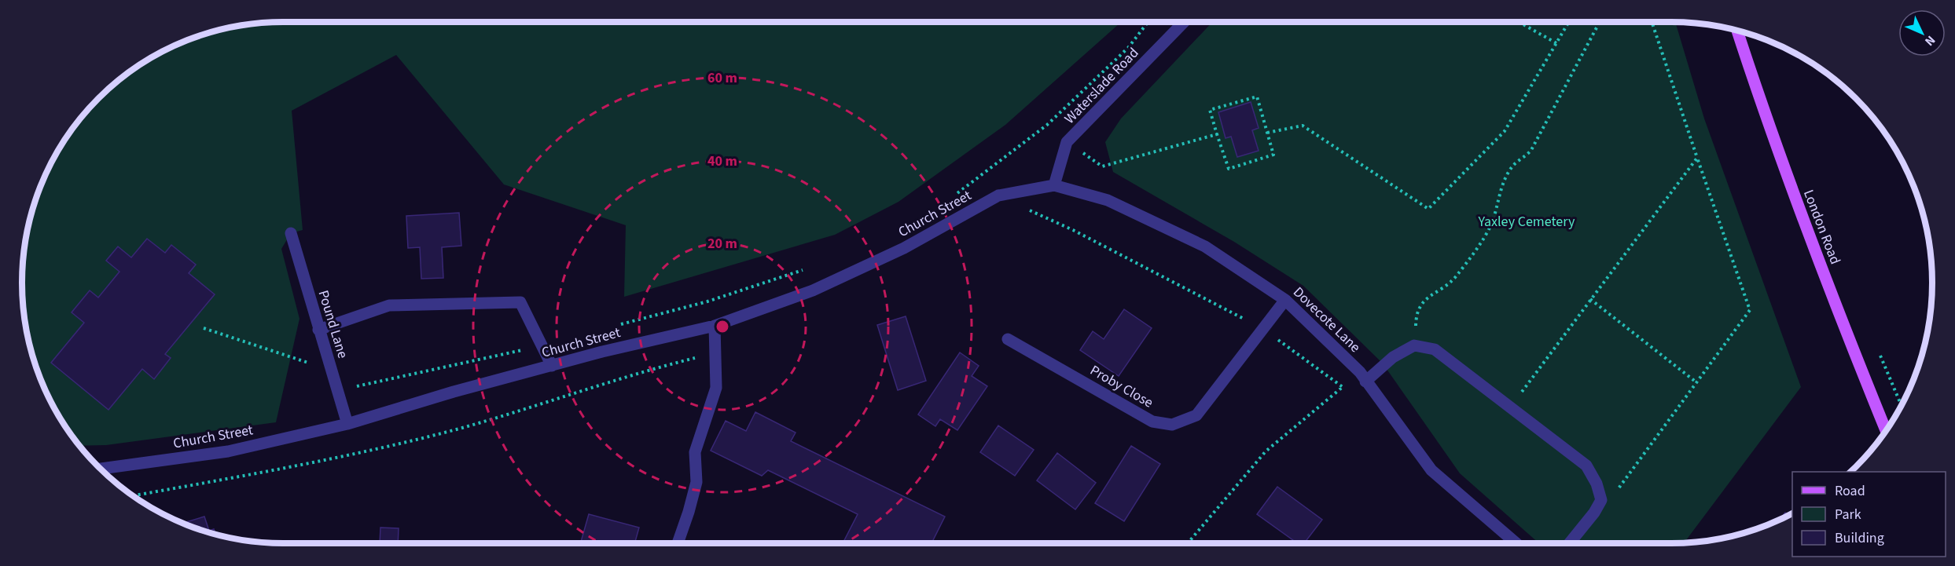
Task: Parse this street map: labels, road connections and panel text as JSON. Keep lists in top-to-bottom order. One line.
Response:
{"streets":{"main road":["London Road"],"street":["Waterslade Road","Church Street","Dovecote Lane","Pound Lane","Proby Close"]},"crossings":[["Waterslade Road","Church Street"],["Waterslade Road","Dovecote Lane"],["Church Street","Dovecote Lane"],["Church Street","Pound Lane"],["Dovecote Lane","Proby Close"]],"parks":["Yaxley Cemetery"],"legend":["Road","Park","Building"],"north":"bottom right","rings":["60 m","40 m","20 m"]}
